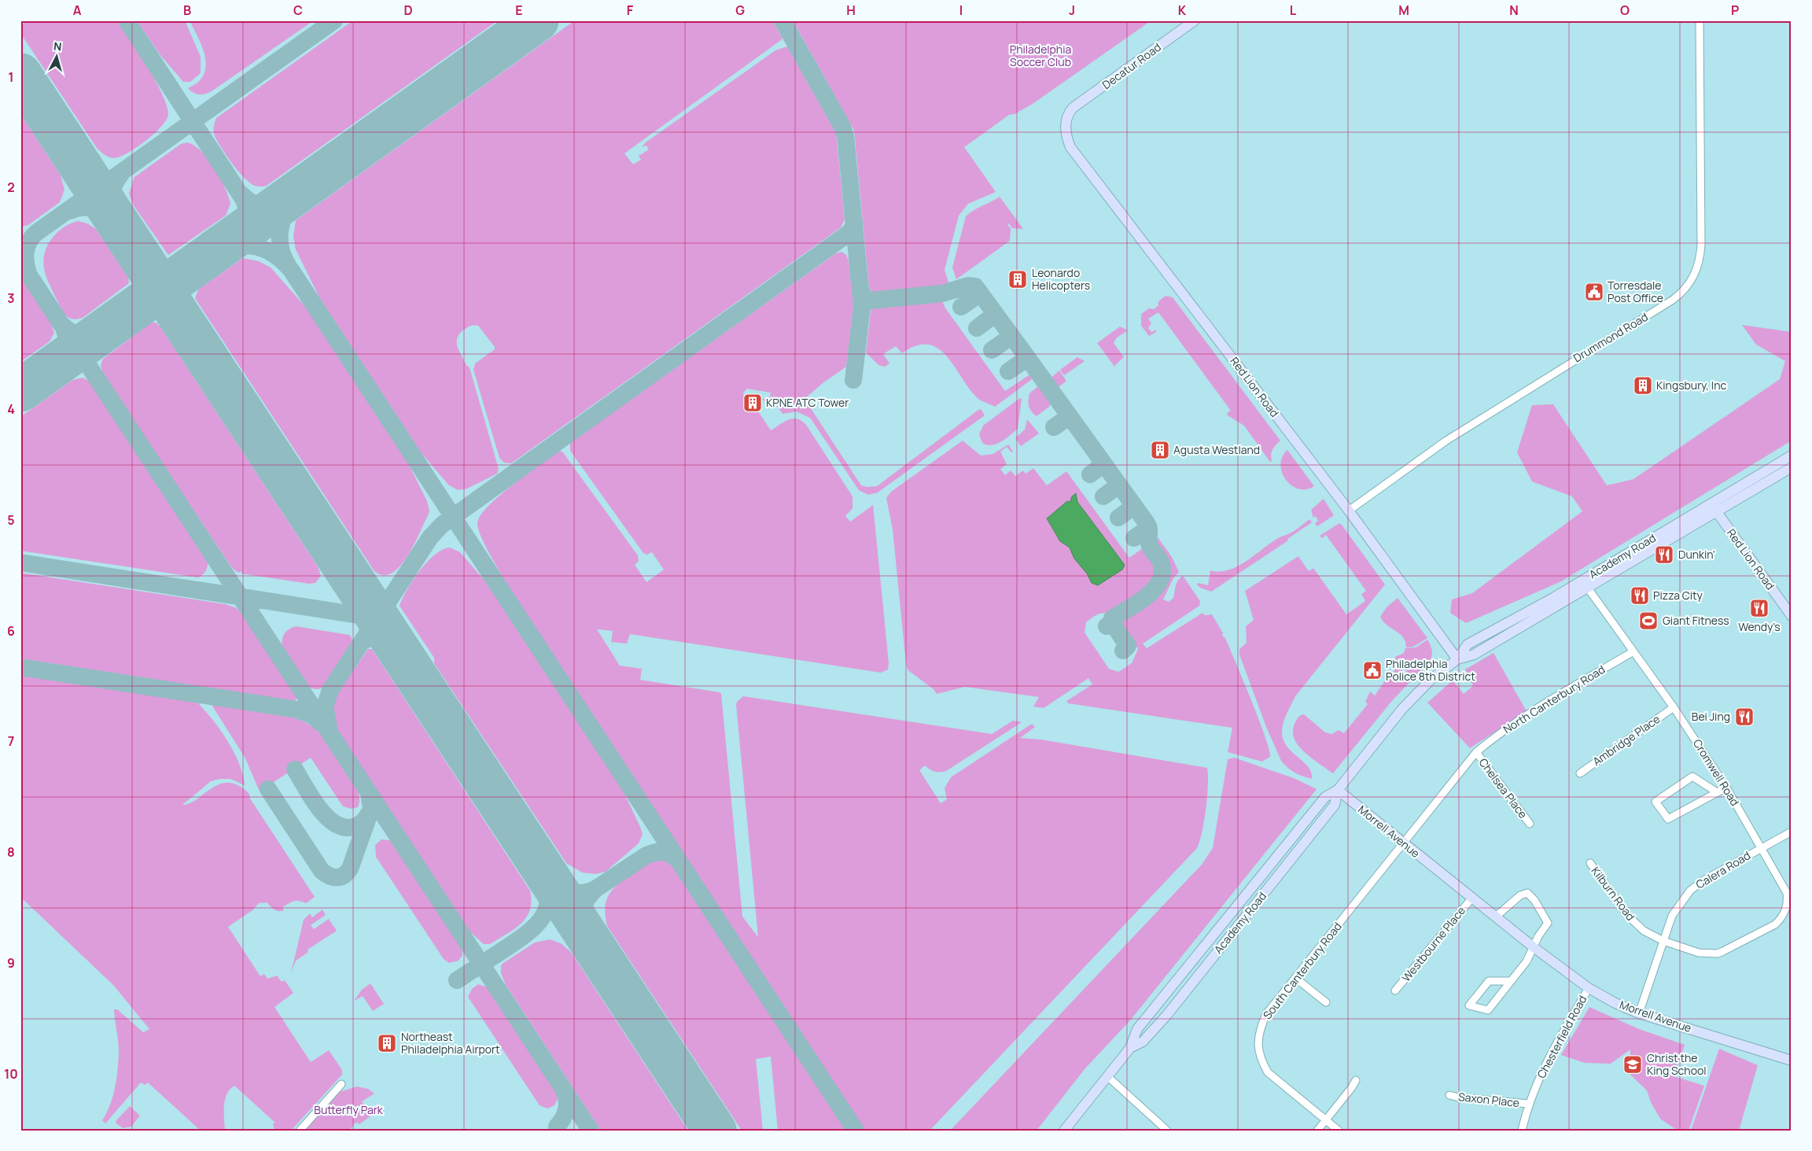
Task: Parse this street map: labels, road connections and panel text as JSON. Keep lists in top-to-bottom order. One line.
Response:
{"streets":{"street":["Decatur Road","Drummond Road","Red Lion Road","Academy Road","North Canterbury Road","Ambridge Place","Cromwell Road","Chelsea Place","Morrell Avenue","Calera Road","Kilburn Road","Westbourne Place","South Canterbury Road","Chesterfield Road","Saxon Place"]},"crossings":[["Decatur Road","Red Lion Road"],["Drummond Road","Red Lion Road"],["Red Lion Road","Academy Road"],["Academy Road","Cromwell Road"],["Academy Road","Morrell Avenue"],["North Canterbury Road","Cromwell Road"],["North Canterbury Road","Chelsea Place"],["North Canterbury Road","Morrell Avenue"],["North Canterbury Road","South Canterbury Road"],["Ambridge Place","Cromwell Road"],["Cromwell Road","Calera Road"],["Cromwell Road","Kilburn Road"],["Morrell Avenue","Calera Road"],["Morrell Avenue","Westbourne Place"],["Morrell Avenue","South Canterbury Road"],["Morrell Avenue","Chesterfield Road"],["Calera Road","Kilburn Road"],["Chesterfield Road","Saxon Place"]],"parks":["Philadelphia Soccer Club","Butterfly Park"],"places":{"building":["Leonardo Helicopters","Kingsbury, Inc","KPNE ATC Tower","Agusta Westland","Northeast Philadelphia Airport"],"public building":["Torresdale Post Office","Philadelphia Police 8th District"],"restaurant":["Dunkin'","Pizza City","Wendy's","Bei Jing"],"sports":["Giant Fitness"],"school or university":["Christ the King School"]},"north":"top","grid":{"columns":["A","B","C","D","E","F","G","H","I","J","K","L","M","N","O","P"],"rows":["1","2","3","4","5","6","7","8","9","10"]}}
